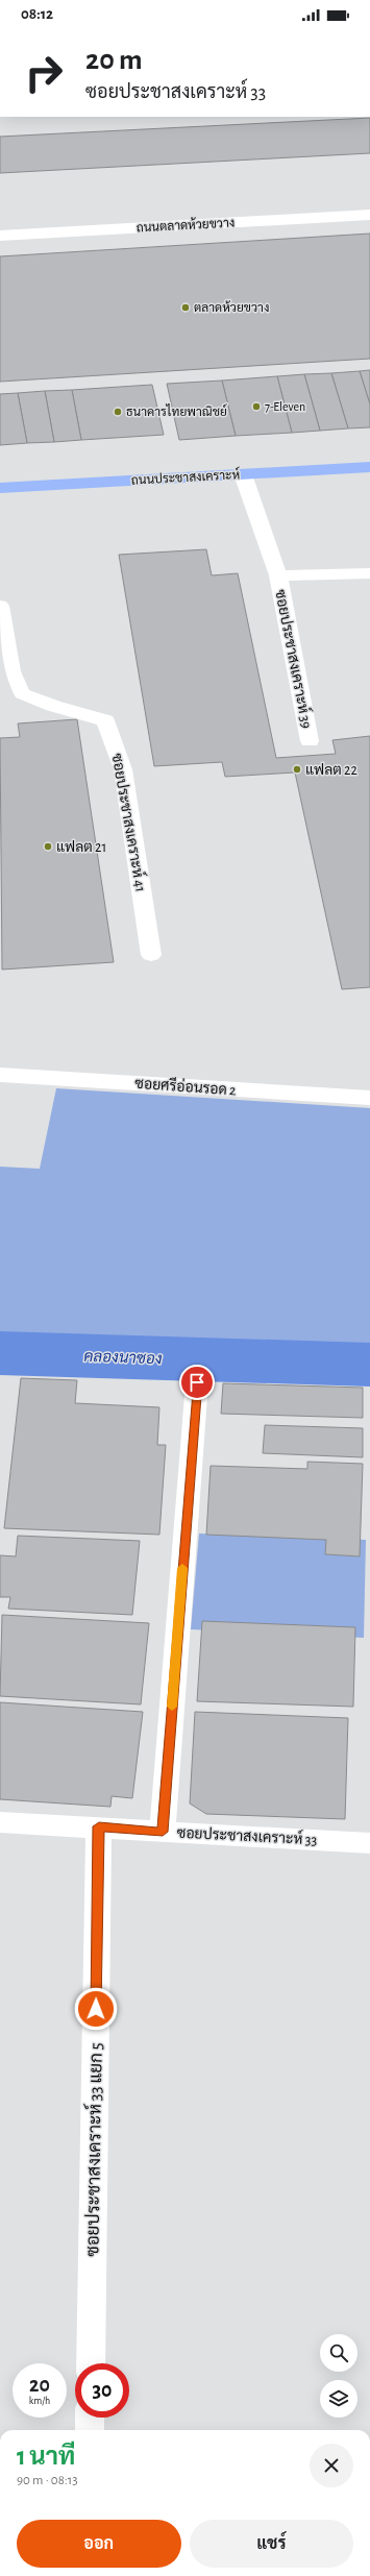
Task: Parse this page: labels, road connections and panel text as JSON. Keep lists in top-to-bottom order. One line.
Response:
{"streets":{"main road":["ถนนประชาสงเคราะห์"],"street":["ถนนตลาดห้วยขวาง","ซอยประชาสงเคราะห์ 39","ซอยประชาสงเคราะห์ 41","ซอยศรีอ่อนรอด 2","ซอยประชาสงเคราะห์ 33","ซอยประชาสงเคราะห์ 33 แยก 5"]},"crossings":[["ถนนประชาสงเคราะห์","ซอยประชาสงเคราะห์ 39"],["ซอยประชาสงเคราะห์ 33","ซอยประชาสงเคราะห์ 33 แยก 5"]],"water":["คลองนาซอง"],"places":["ตลาดห้วยขวาง","7-Eleven","ธนาคารไทยพาณิชย์","แฟลต 22","แฟลต 21"],"page":{"status":"08:12","turn":["20 m","ซอยประชาสงเคราะห์ 33"],"speed":"20 km/h","limit":"30","heading":["1 นาที","90 m · 08:13"],"buttons":["ออก","แชร์"]}}
